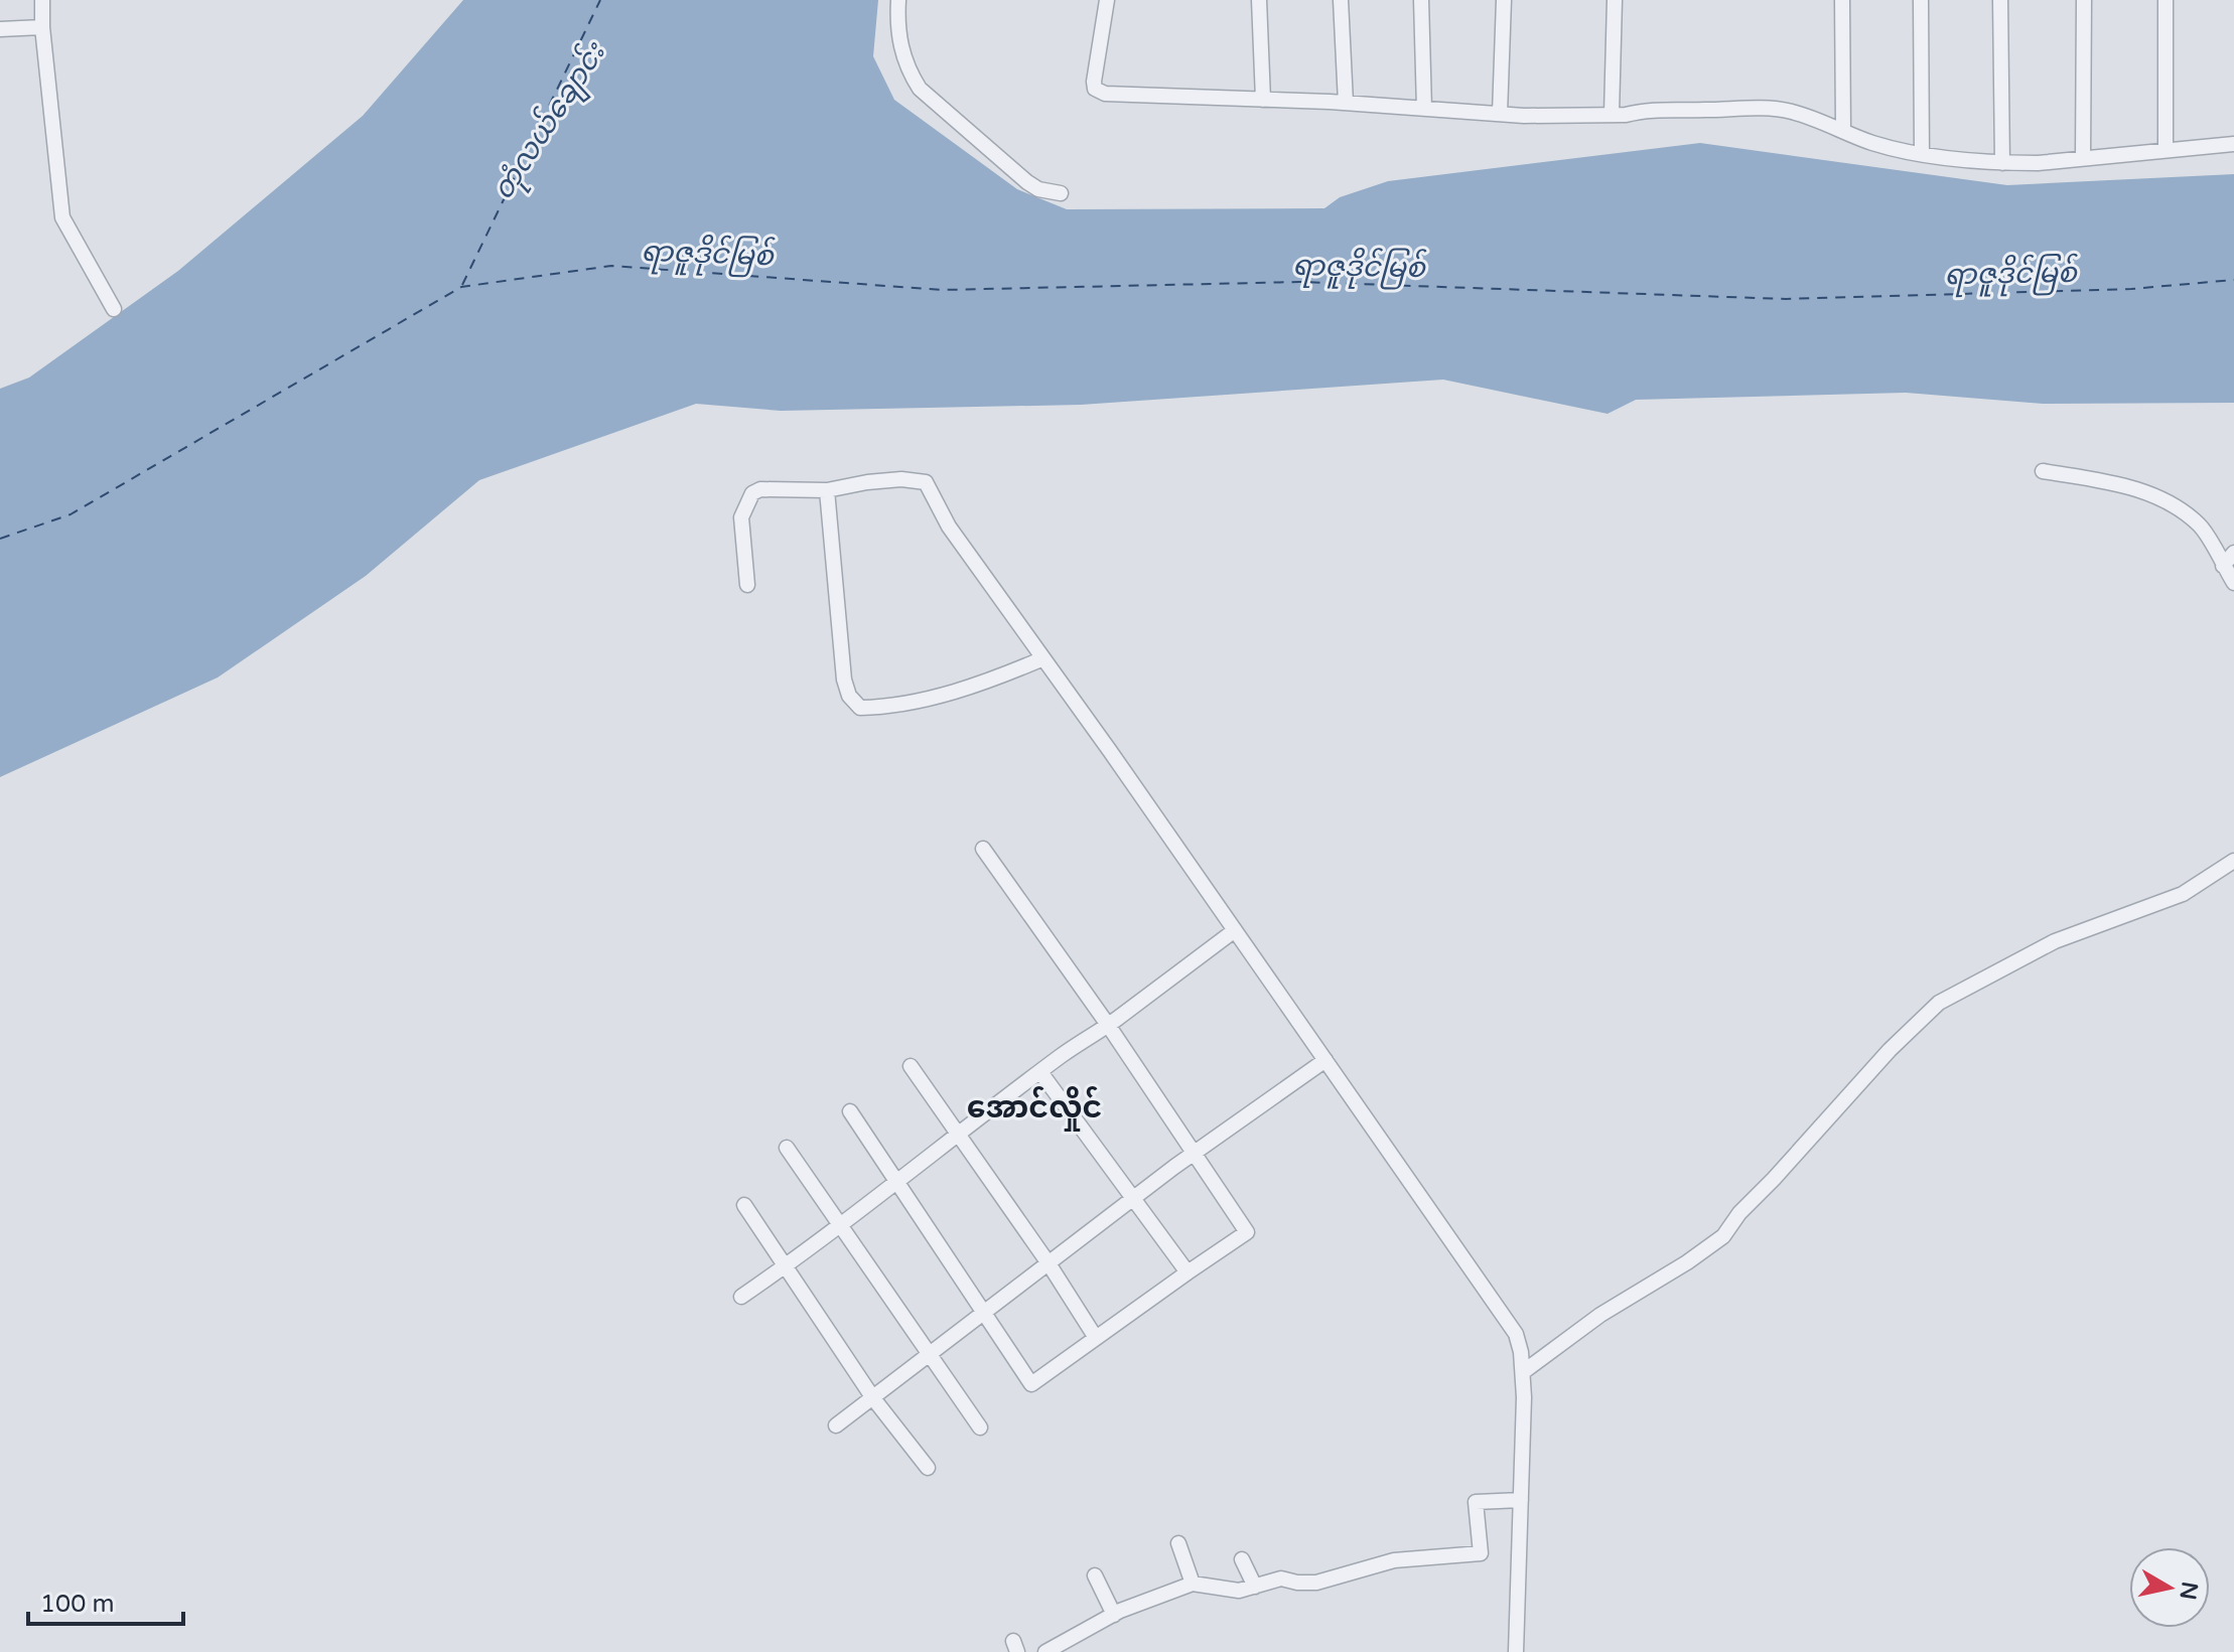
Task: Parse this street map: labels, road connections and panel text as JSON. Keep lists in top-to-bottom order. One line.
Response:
{"districts":["အောင်လှိုင်"],"water":["တုံလယ်ချောင်း","ရာဇူဒိုင်မြစ်"],"scale_bar":"100 m","north":"right"}
